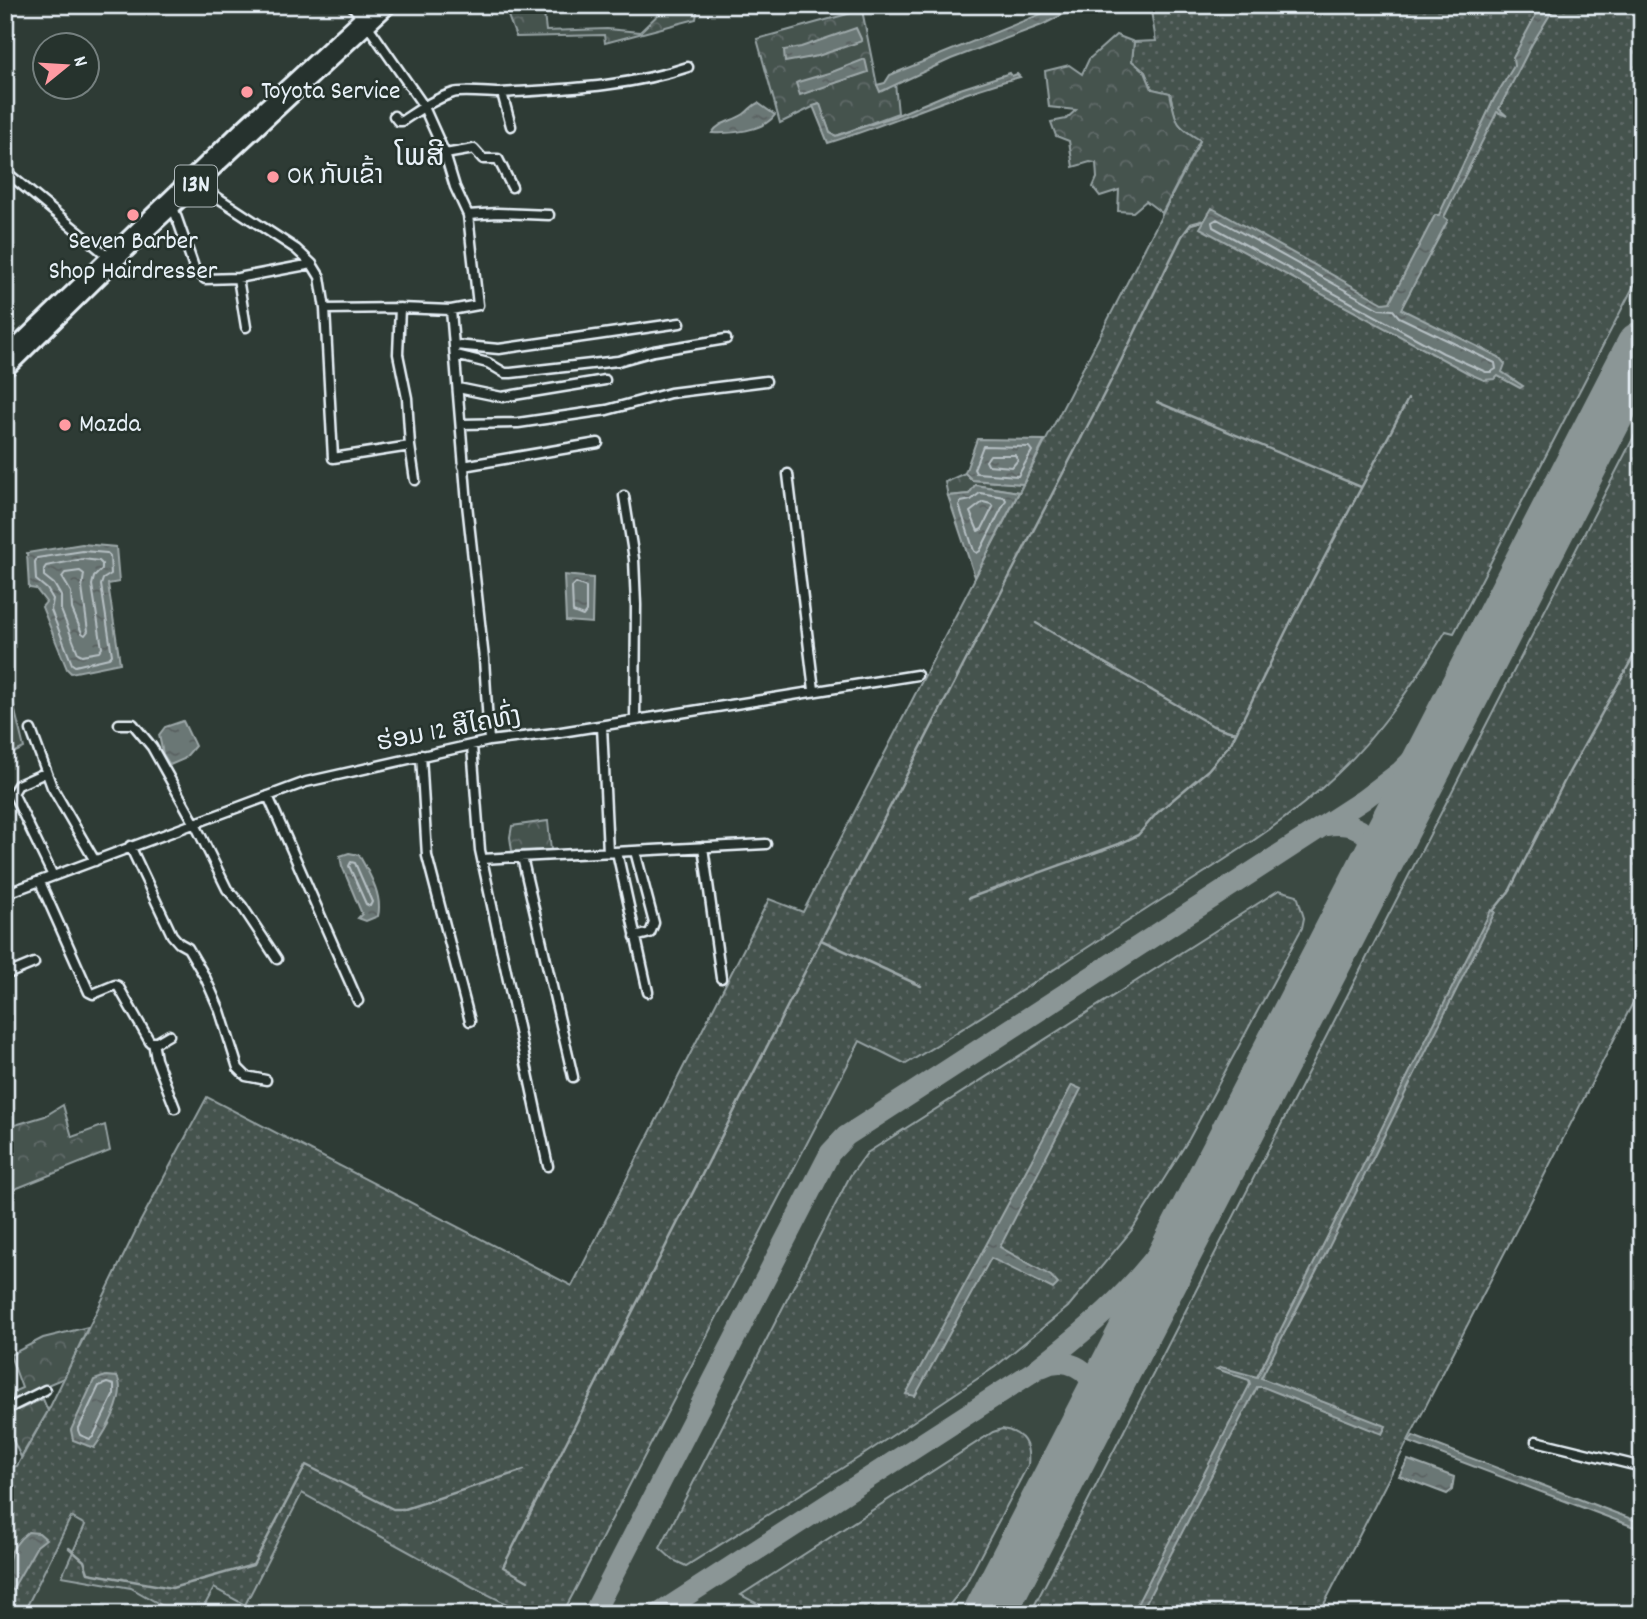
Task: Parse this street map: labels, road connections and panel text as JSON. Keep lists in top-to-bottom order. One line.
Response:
{"streets":{"highway":["13N"],"street":["ຮ່ອມ 12 ສີໄຄທົ່ງ"]},"districts":["ໂພສີ"],"places":["Toyota Service","OK ກັບເຂົ້າ","Seven Barber Shop Hairdresser","Mazda"],"north":"right"}
